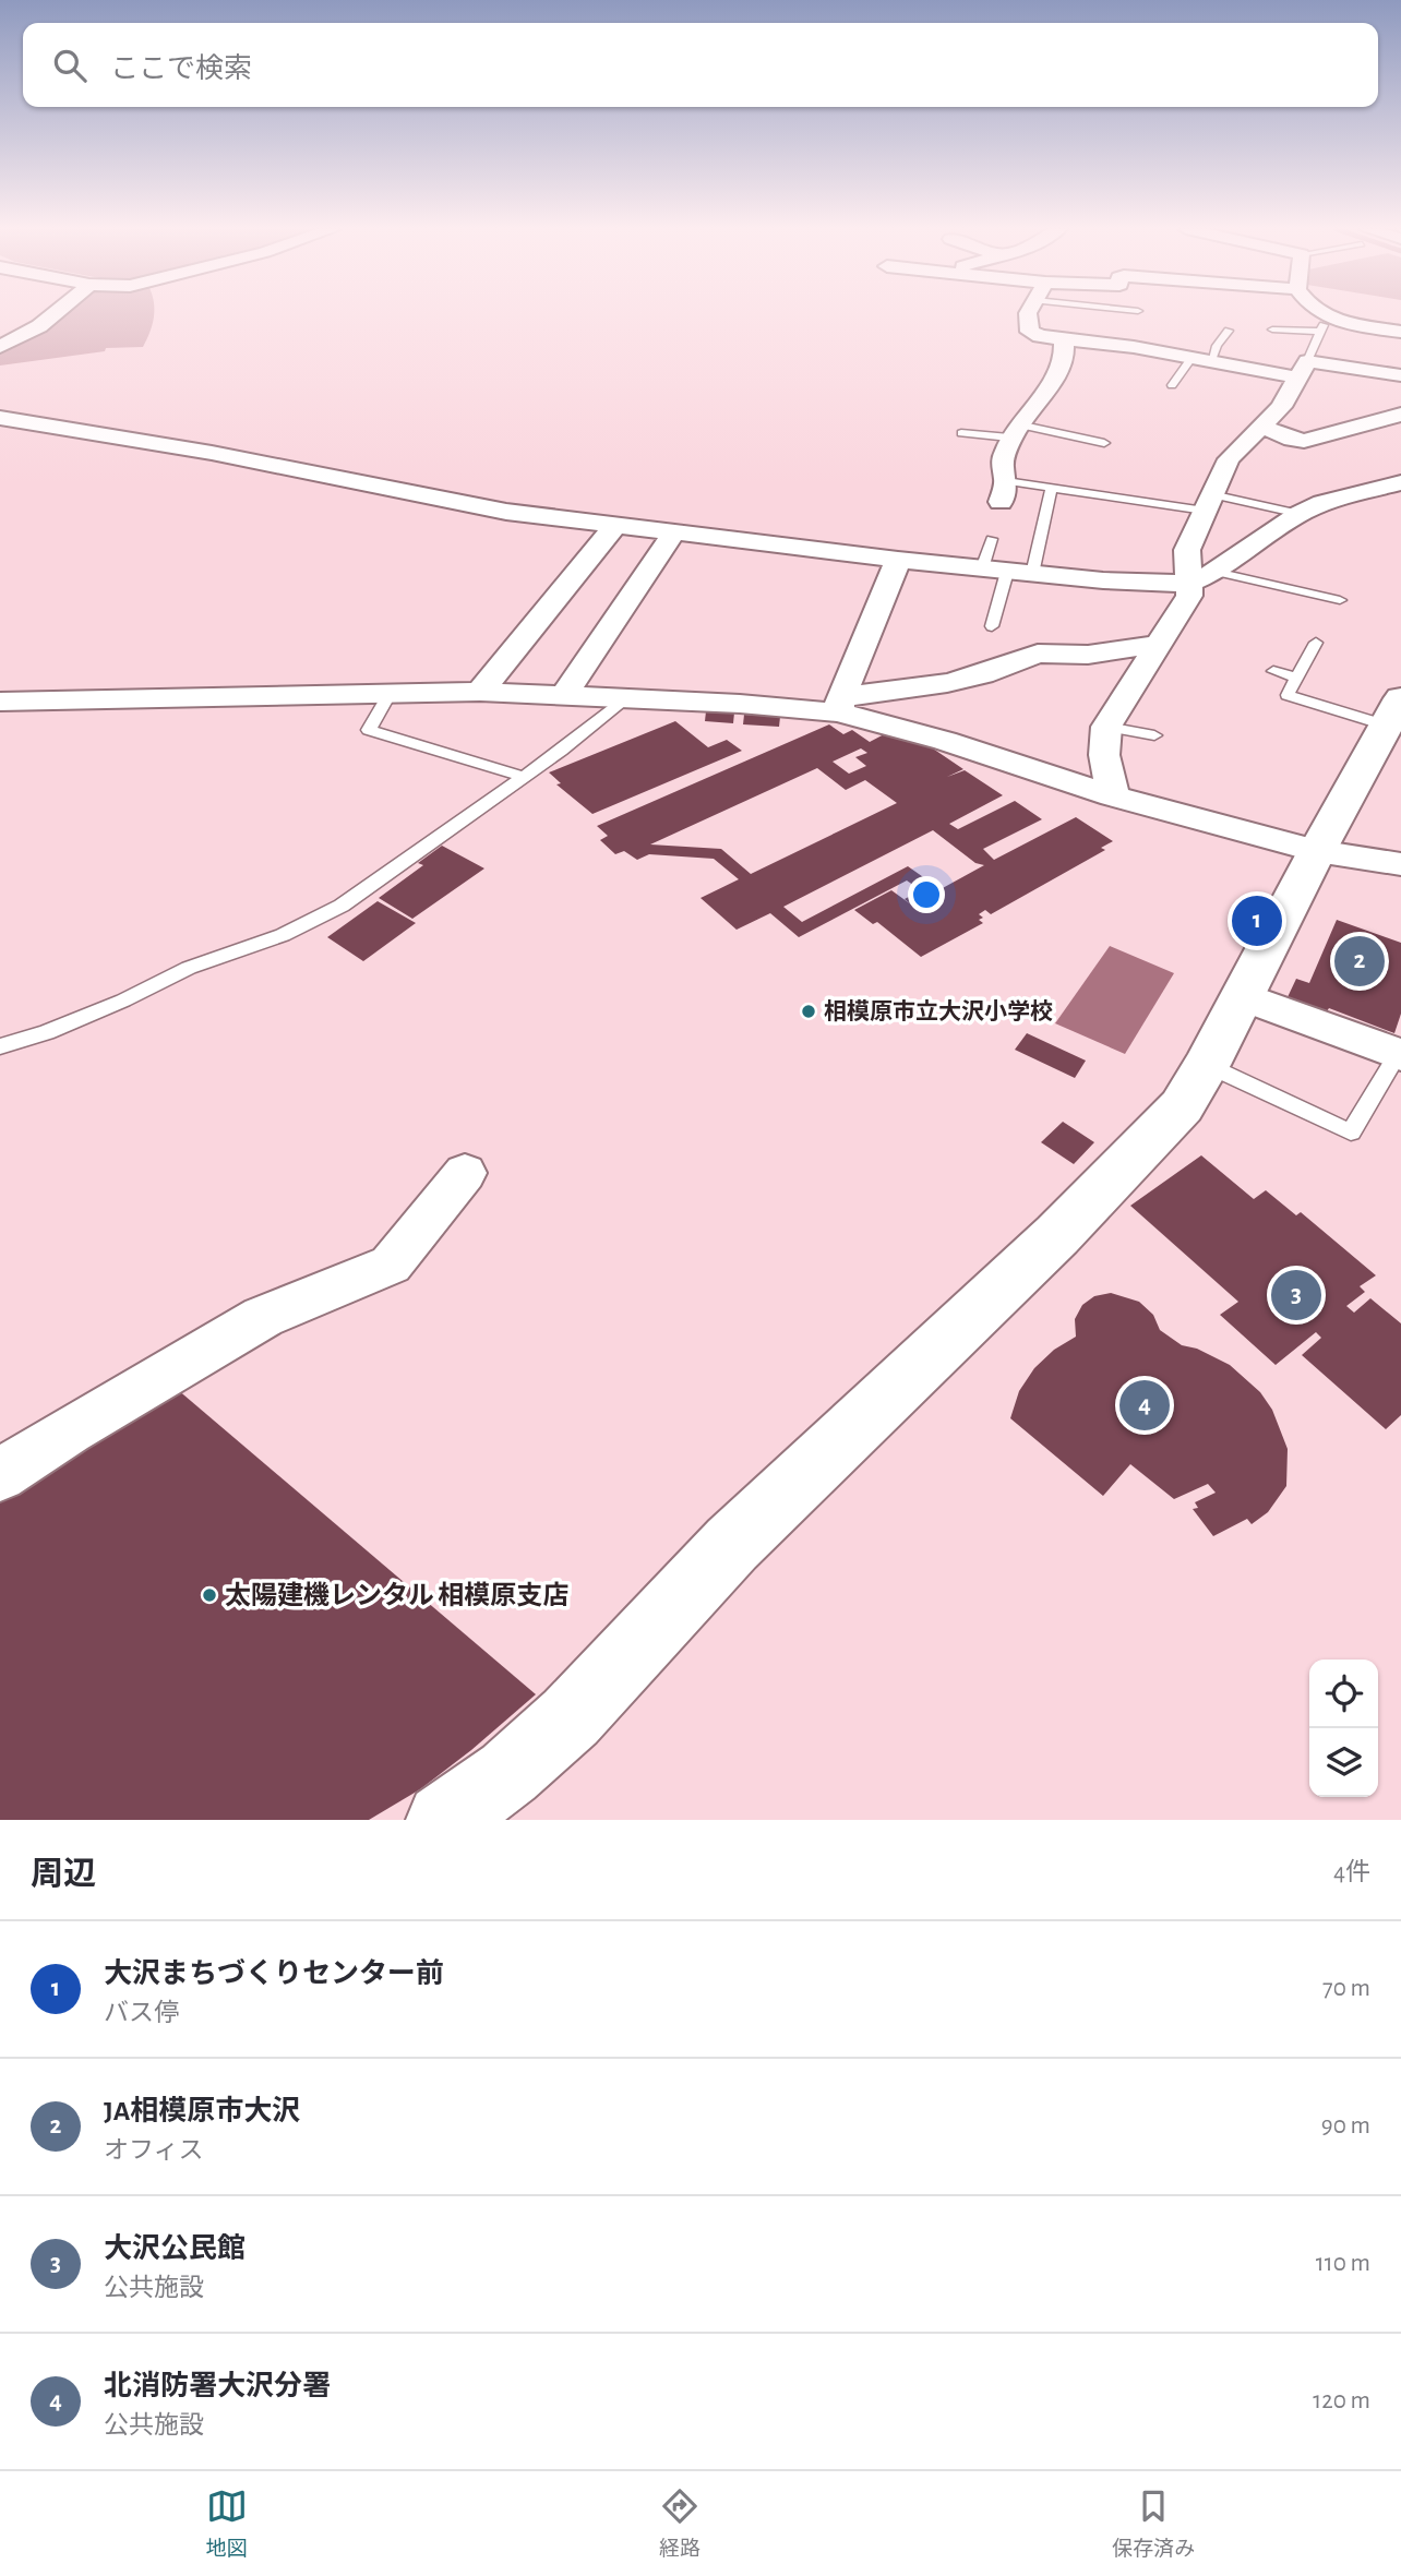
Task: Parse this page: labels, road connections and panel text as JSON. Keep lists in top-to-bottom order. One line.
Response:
{"places":["相模原市立大沢小学校","太陽建機レンタル 相模原支店"],"page":{"search":"ここで検索","pins":["1","2","3","4"],"heading":["周辺","4件"],"list":[{"mark":"1","name":"大沢まちづくりセンター前","note":"バス停","value":"70 m"},{"mark":"2","name":"JA相模原市大沢","note":"オフィス","value":"90 m"},{"mark":"3","name":"大沢公民館","note":"公共施設","value":"110 m"},{"mark":"4","name":"北消防署大沢分署","note":"公共施設","value":"120 m"}],"nav":["地図","経路","保存済み"]}}
